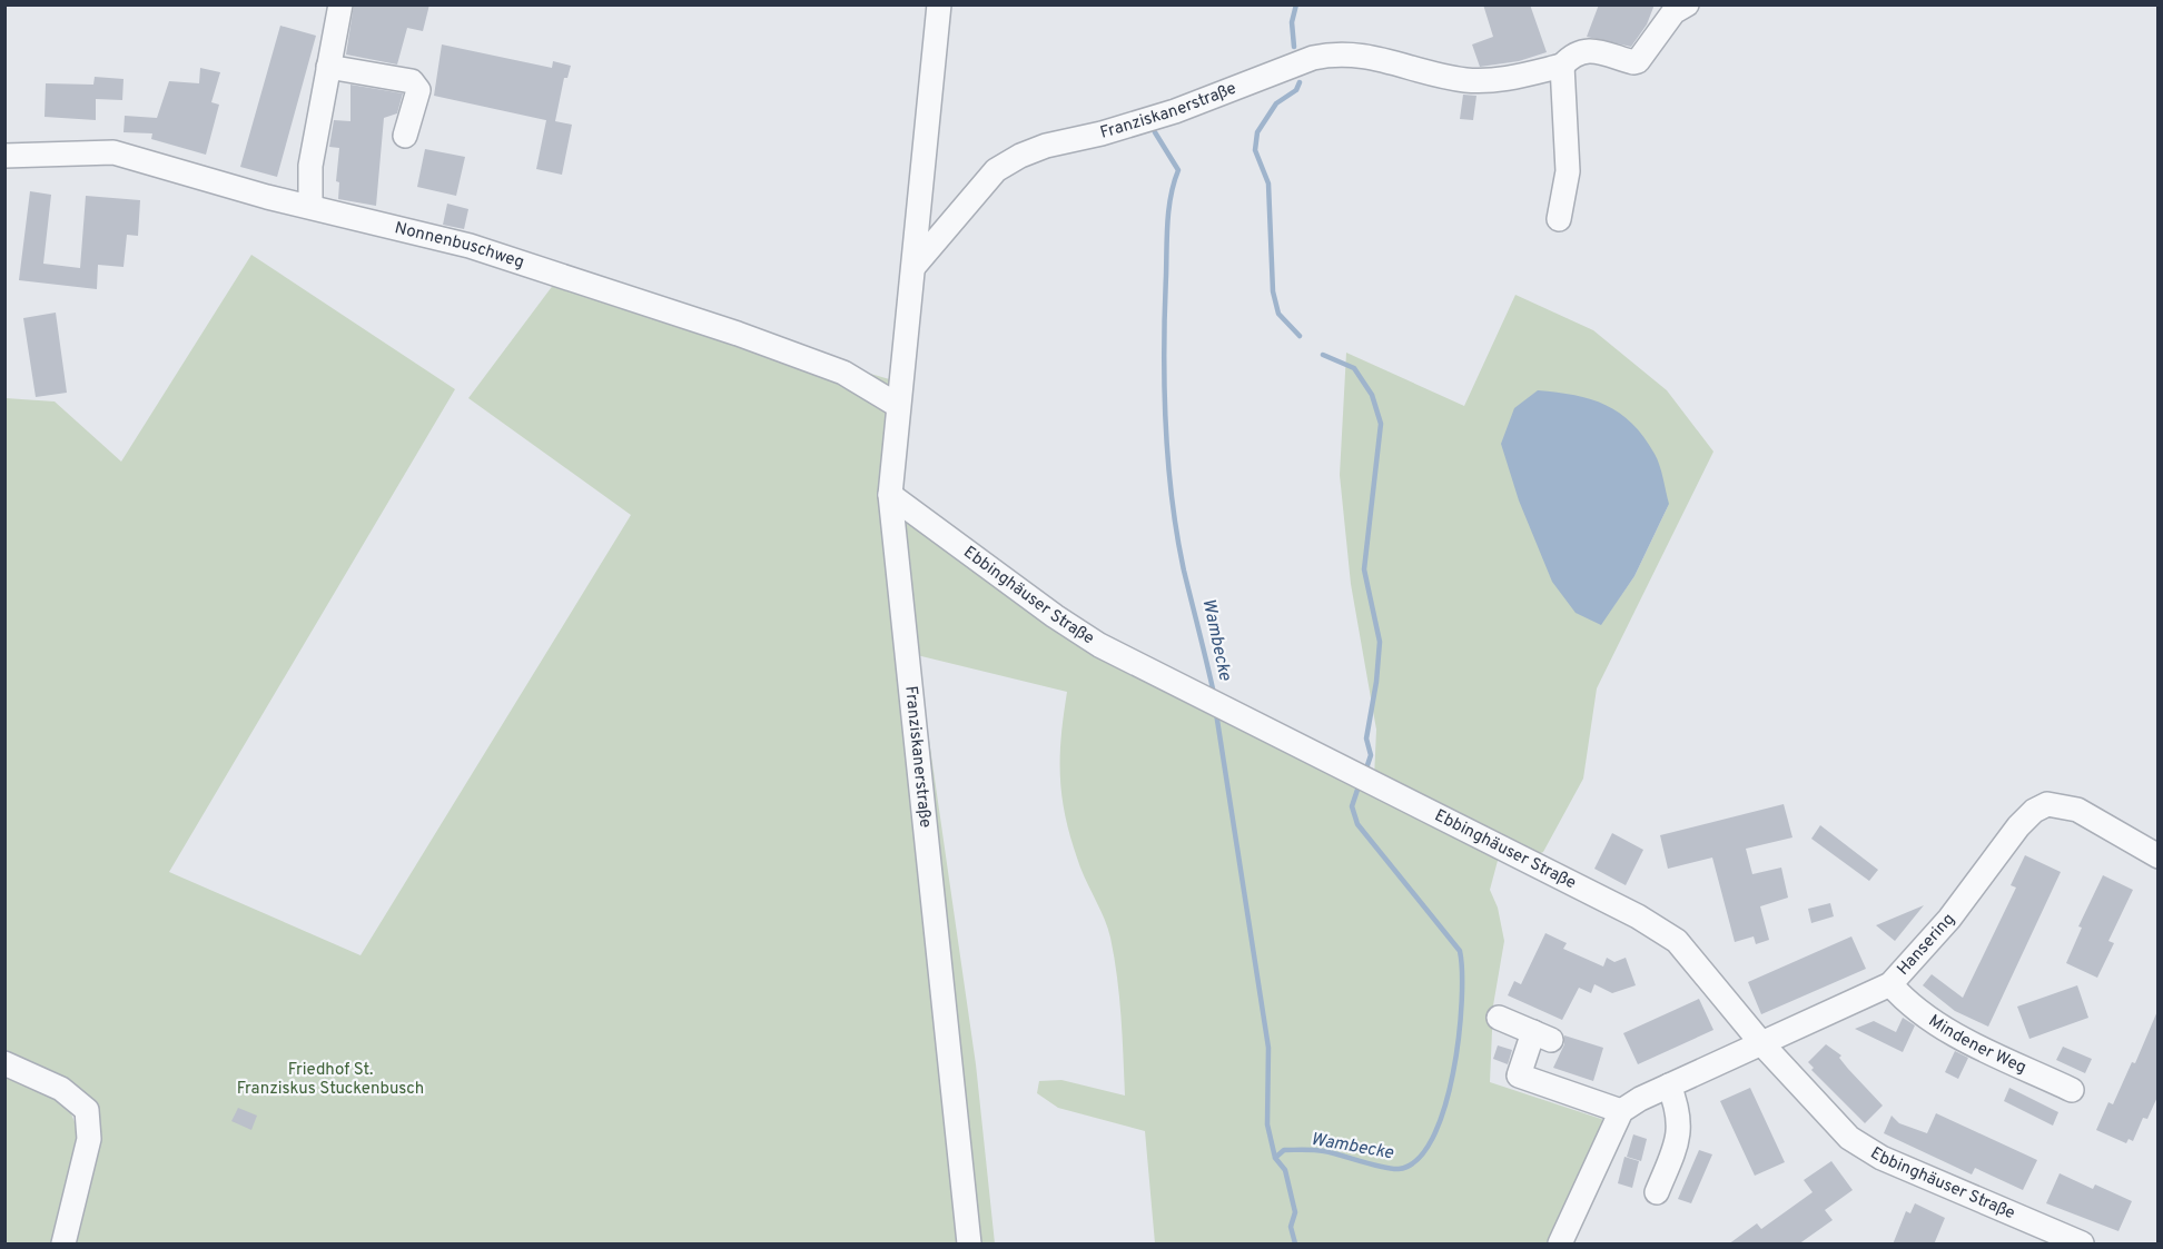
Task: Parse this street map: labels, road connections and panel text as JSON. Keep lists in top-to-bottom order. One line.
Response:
{"streets":{"street":["Franziskanerstraße","Nonnenbuschweg","Ebbinghäuser Straße","Hansering","Mindener Weg"]},"crossings":[["Franziskanerstraße","Nonnenbuschweg"],["Franziskanerstraße","Ebbinghäuser Straße"],["Ebbinghäuser Straße","Hansering"],["Hansering","Mindener Weg"]],"water":["Wambecke"],"parks":["Friedhof St. Franziskus Stuckenbusch"]}
